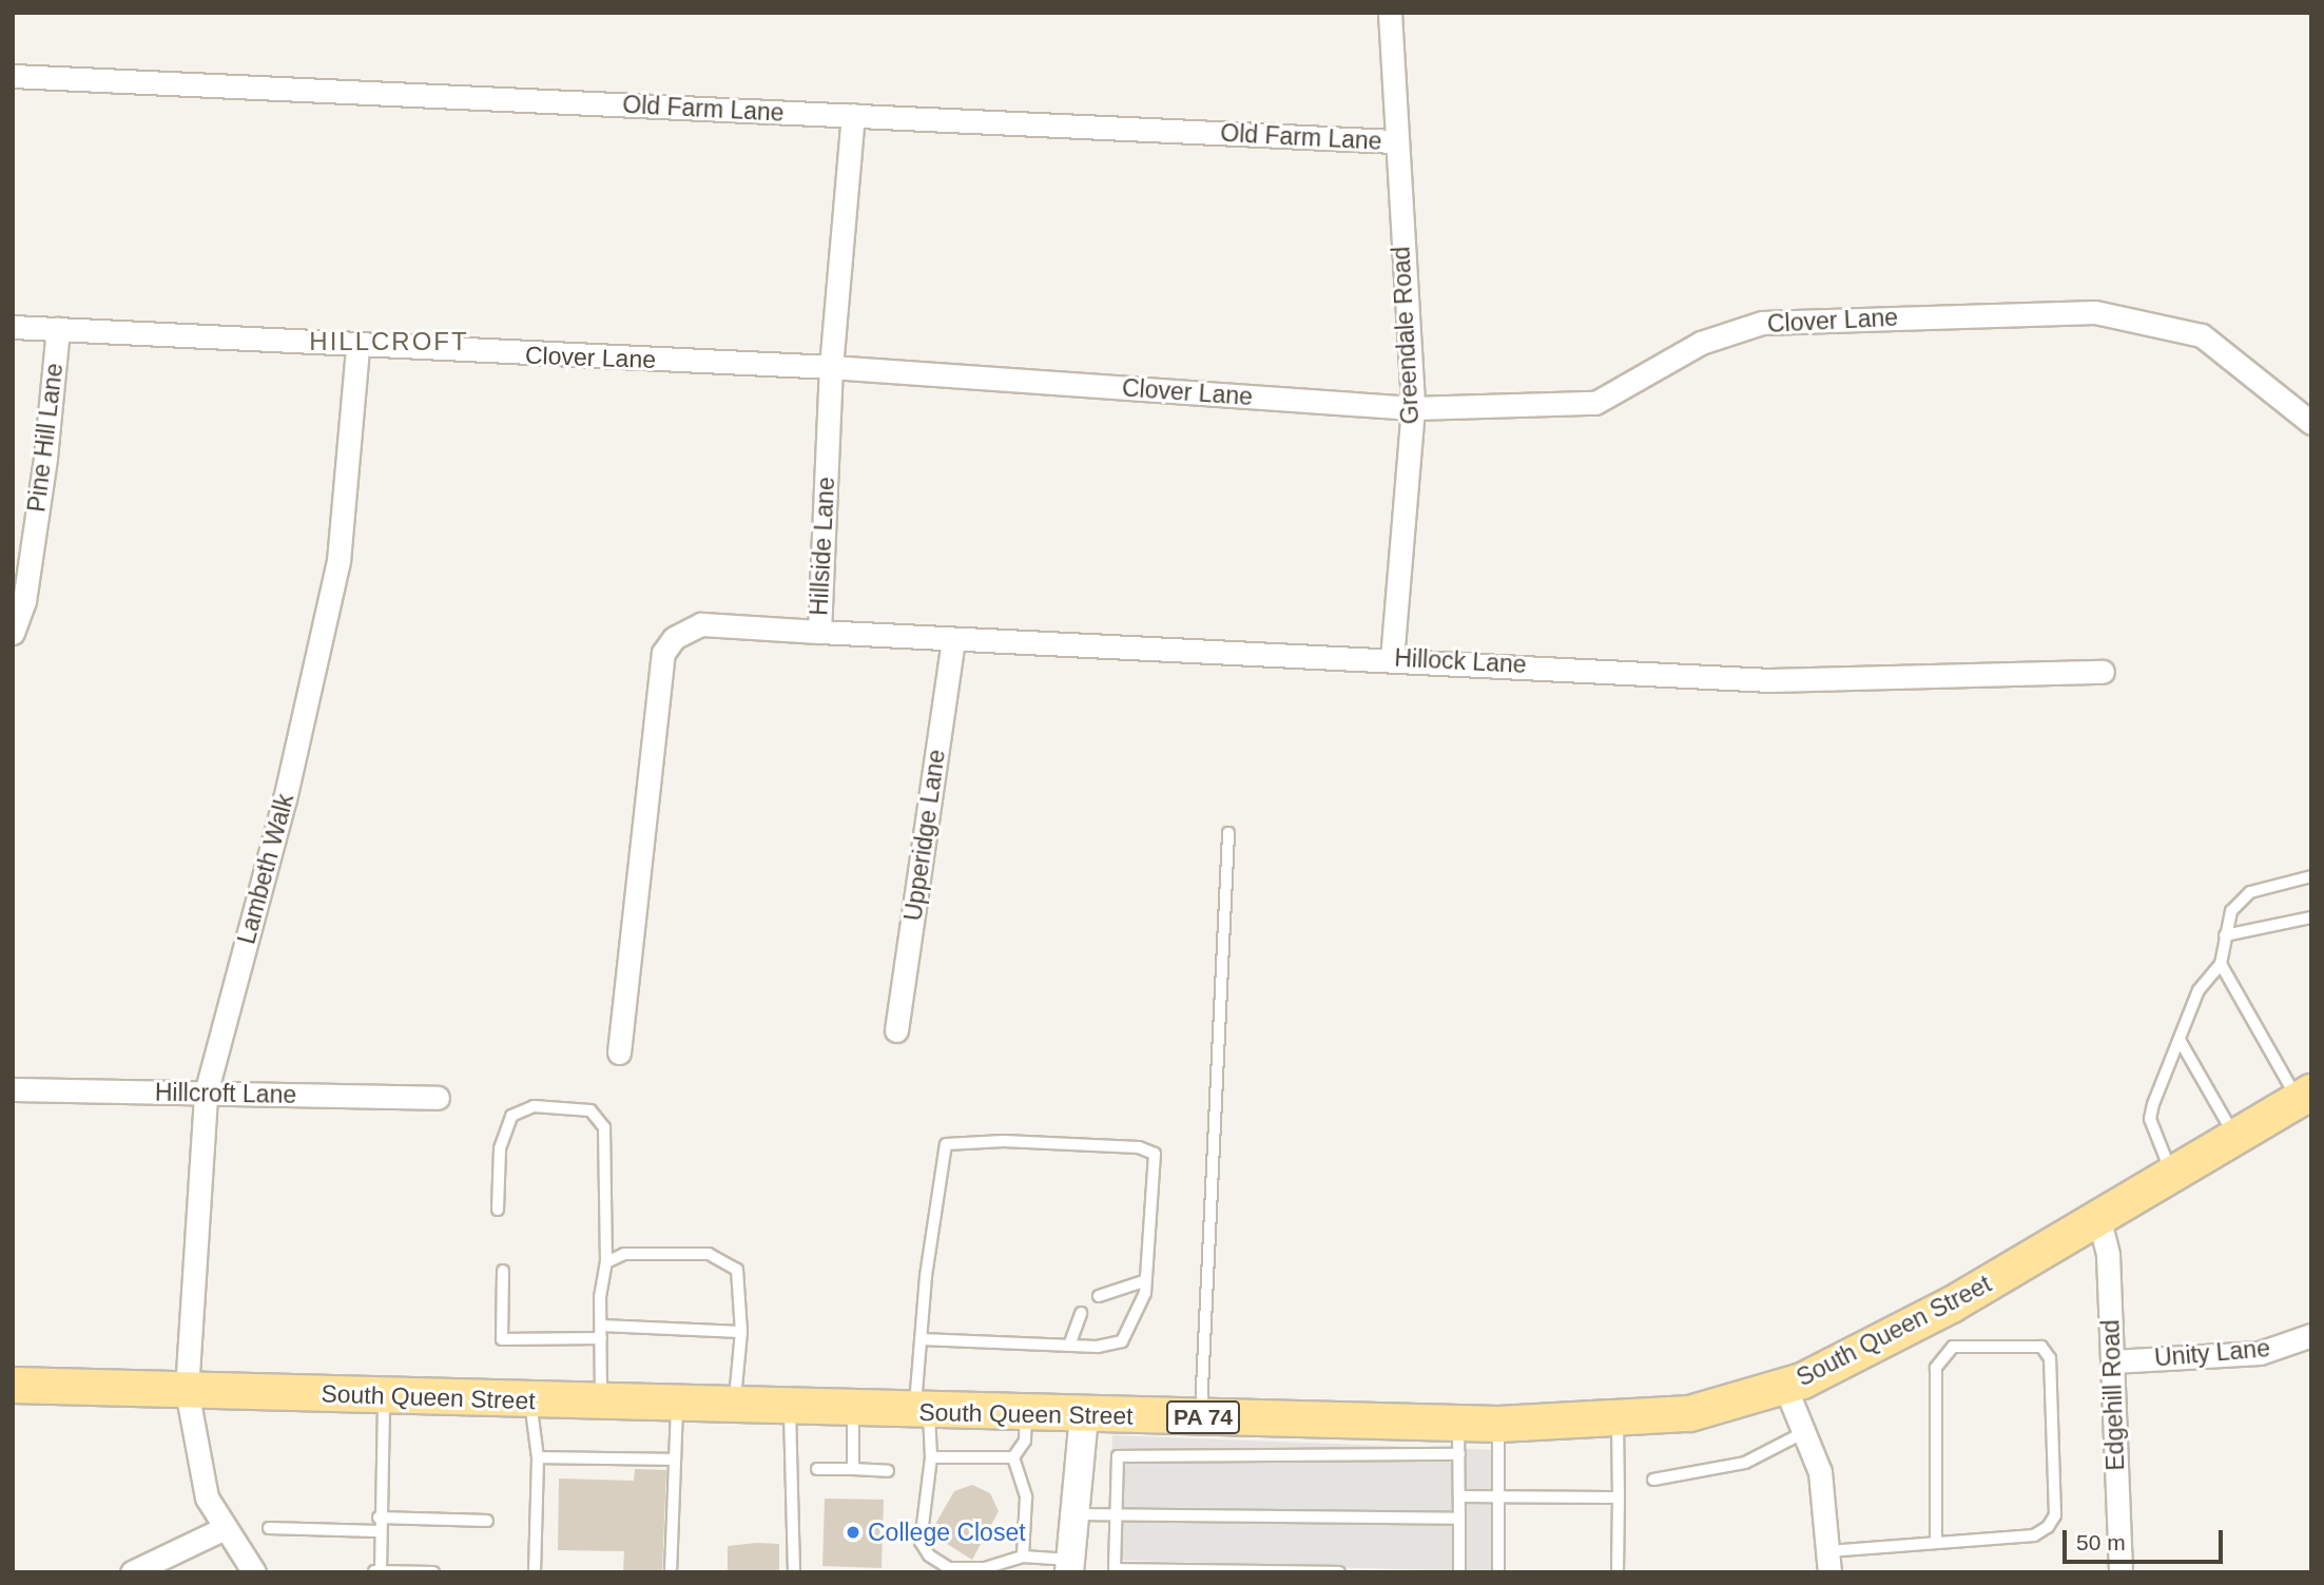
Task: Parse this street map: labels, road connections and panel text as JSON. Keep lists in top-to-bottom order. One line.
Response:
{"streets":{"main road":["South Queen Street","PA 74"],"street":["Old Farm Lane","Clover Lane","Greendale Road","Pine Hill Lane","Hillside Lane","Hillock Lane","Upperidge Lane","Lambeth Walk","Hillcroft Lane","Unity Lane","Edgehill Road"]},"crossings":[["Old Farm Lane","Greendale Road"],["Old Farm Lane","Hillside Lane"],["Clover Lane","Greendale Road"],["Clover Lane","Pine Hill Lane"],["Clover Lane","Hillside Lane"],["Clover Lane","Lambeth Walk"],["Greendale Road","Hillock Lane"],["Hillside Lane","Hillock Lane"],["Hillock Lane","Upperidge Lane"],["Lambeth Walk","Hillcroft Lane"],["Lambeth Walk","South Queen Street"],["South Queen Street","Edgehill Road"],["Unity Lane","Edgehill Road"]],"districts":["HILLCROFT"],"places":["College Closet"],"scale_bar":"50 m"}
